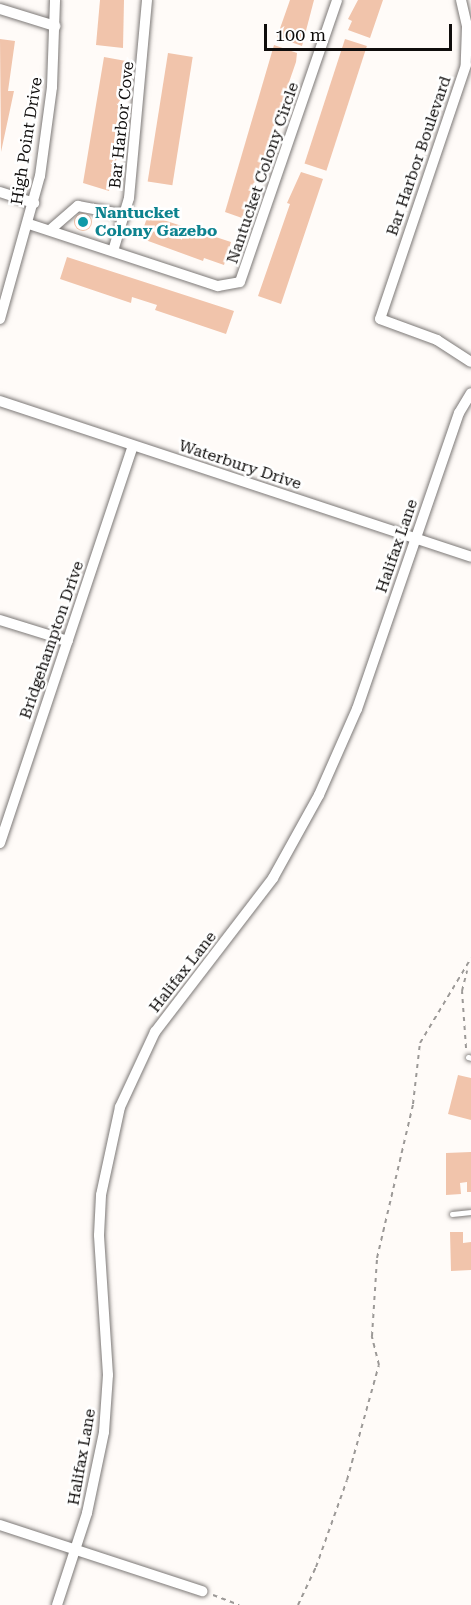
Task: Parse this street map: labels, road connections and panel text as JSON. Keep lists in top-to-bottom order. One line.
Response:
{"streets":{"street":["Bar Harbor Cove","High Point Drive","Bar Harbor Boulevard","Nantucket Colony Circle","Waterbury Drive","Halifax Lane","Bridgehampton Drive"]},"crossings":[["Bar Harbor Cove","Nantucket Colony Circle"],["High Point Drive","Nantucket Colony Circle"],["Waterbury Drive","Halifax Lane"],["Waterbury Drive","Bridgehampton Drive"]],"places":["Nantucket Colony Gazebo"],"scale_bar":"100 m"}
